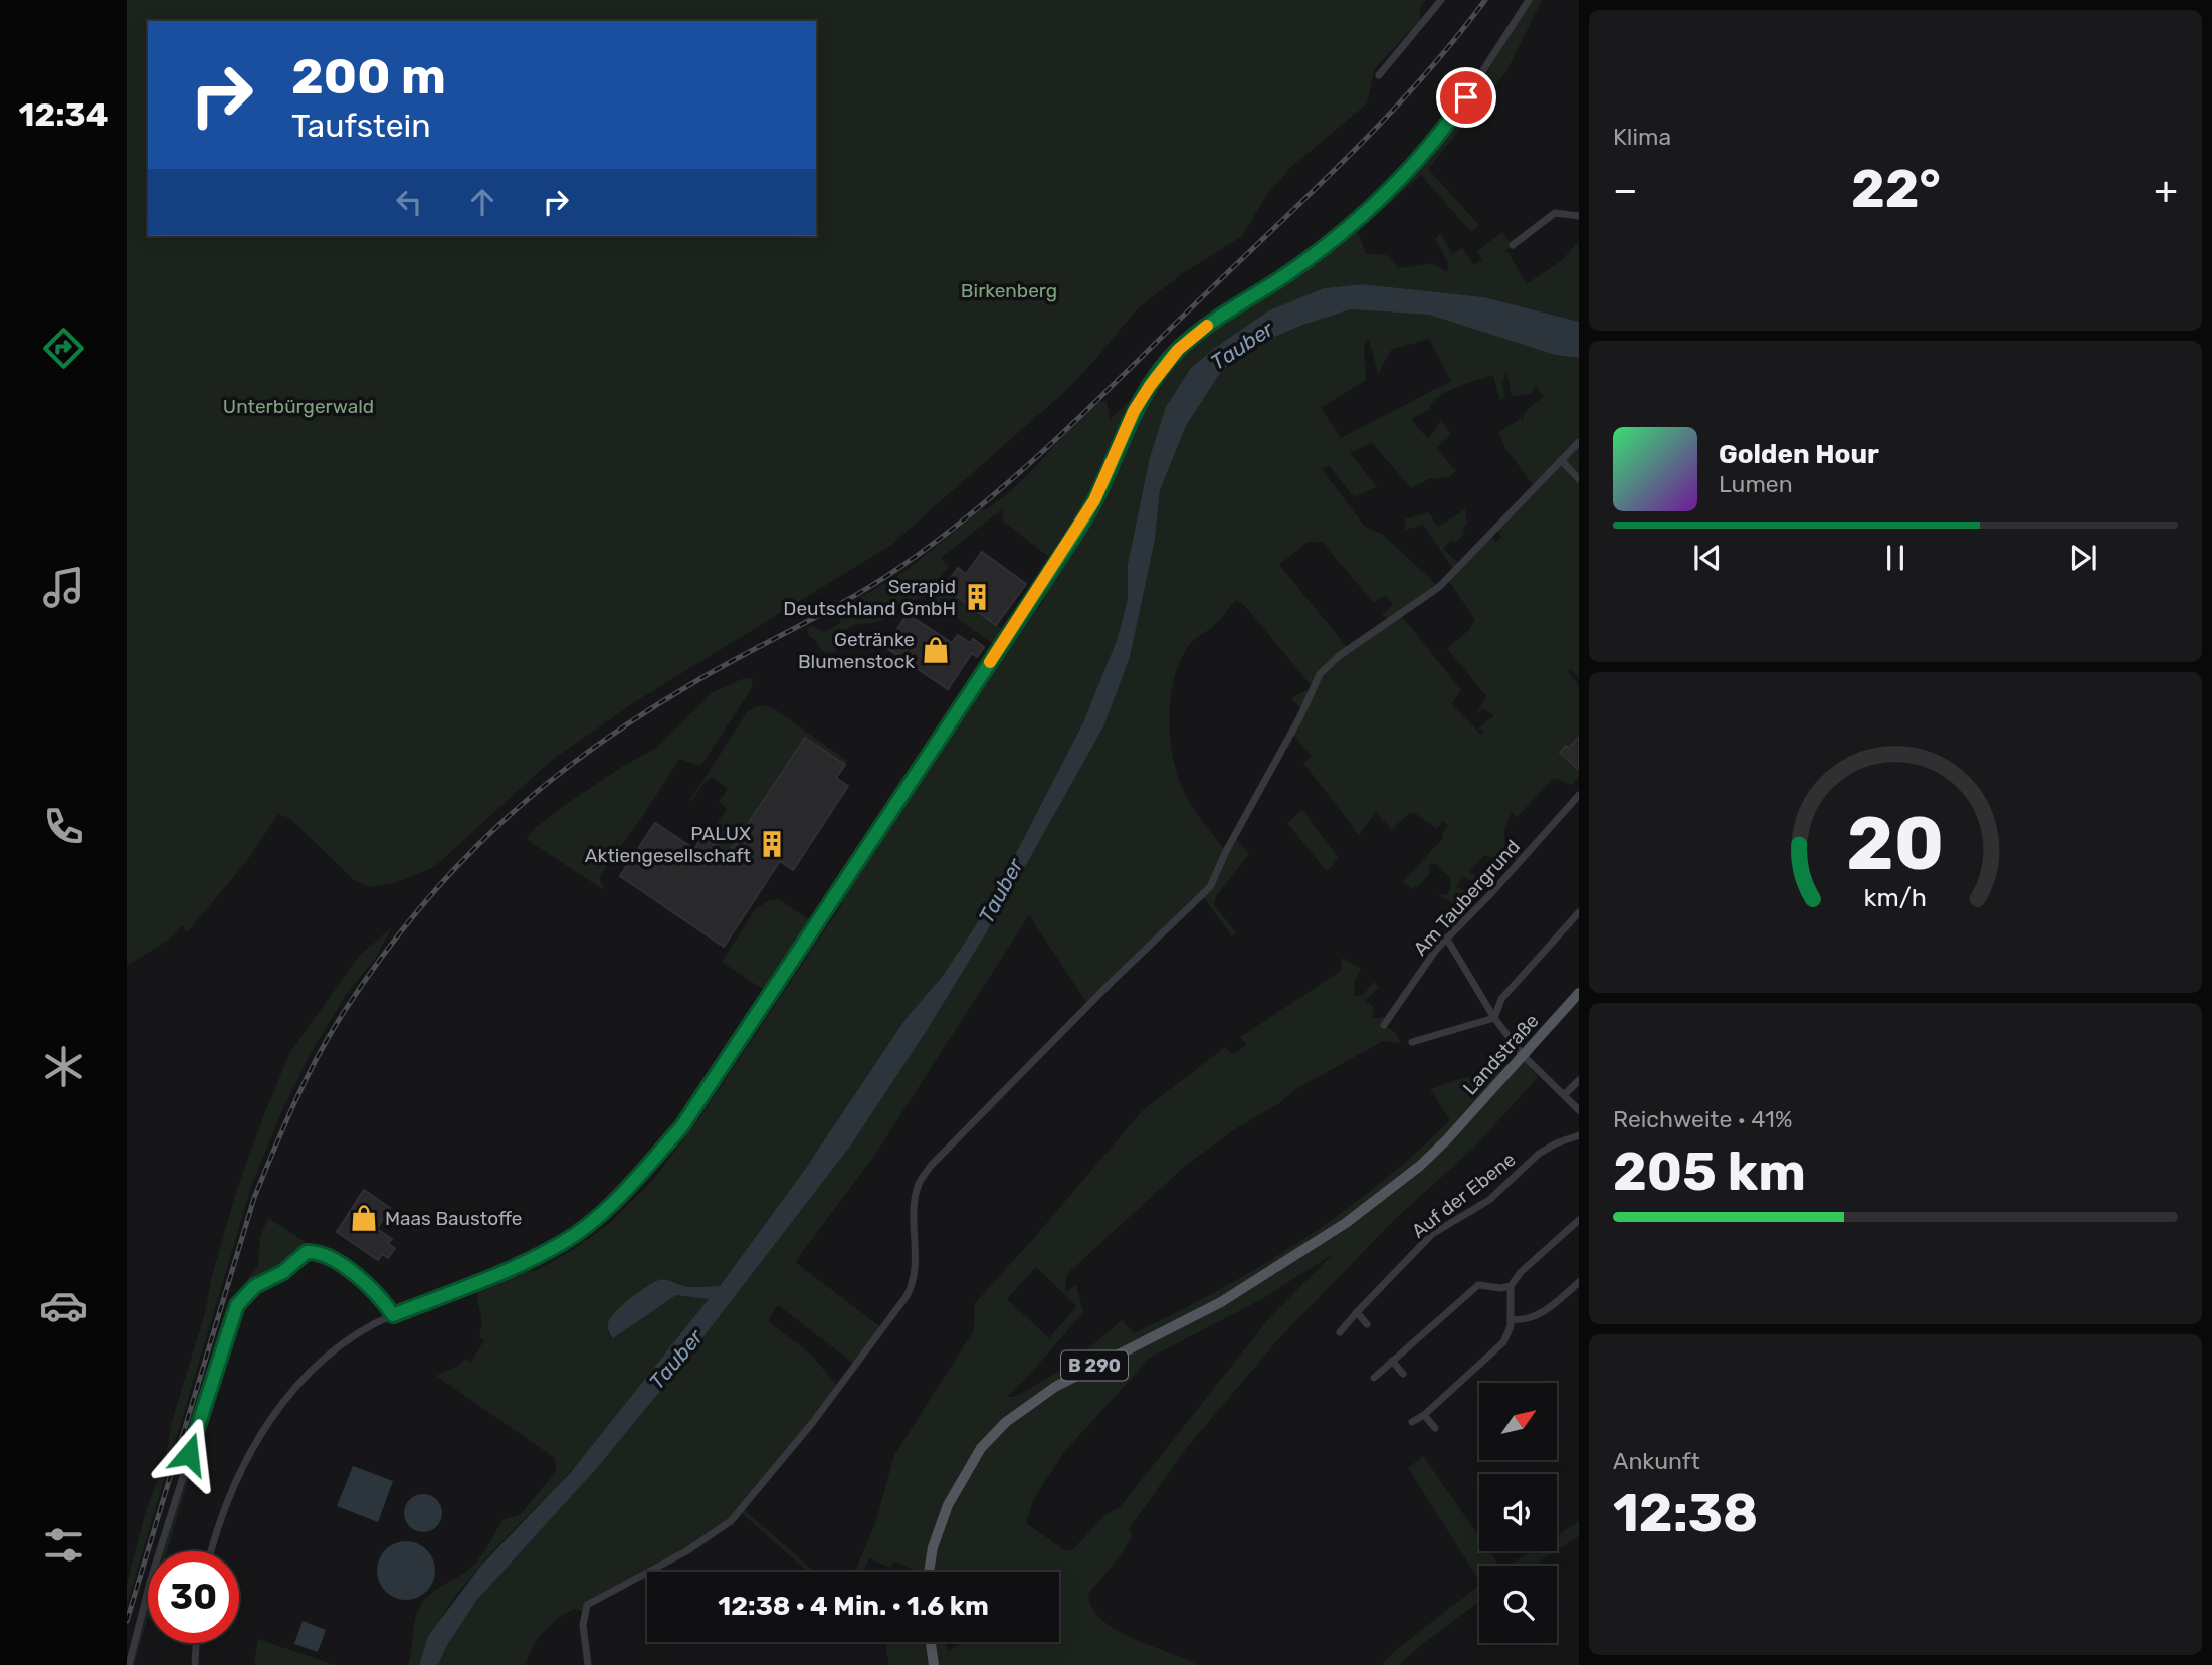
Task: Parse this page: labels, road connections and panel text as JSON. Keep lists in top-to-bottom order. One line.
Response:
{"streets":{"main road":["Landstraße","B 290"],"street":["Am Taubergrund","Auf der Ebene"]},"water":["Tauber"],"parks":["Birkenberg","Unterbürgerwald"],"places":{"building":["Serapid Deutschland GmbH","PALUX Aktiengesellschaft"],"shop":["Getränke Blumenstock","Maas Baustoffe"]},"north":"top right","page":{"tabs":"12:34","tile":["Klima",["Reichweite · 41%","205 km"],["Ankunft","12:38"]],"turn":["200 m","Taufstein"],"heat":["−","22°","+"],"song":["Golden Hour","Lumen"],"limit":"30","trip":"12:38 · 4 Min. · 1.6 km","gauge":["20","km/h"]}}
